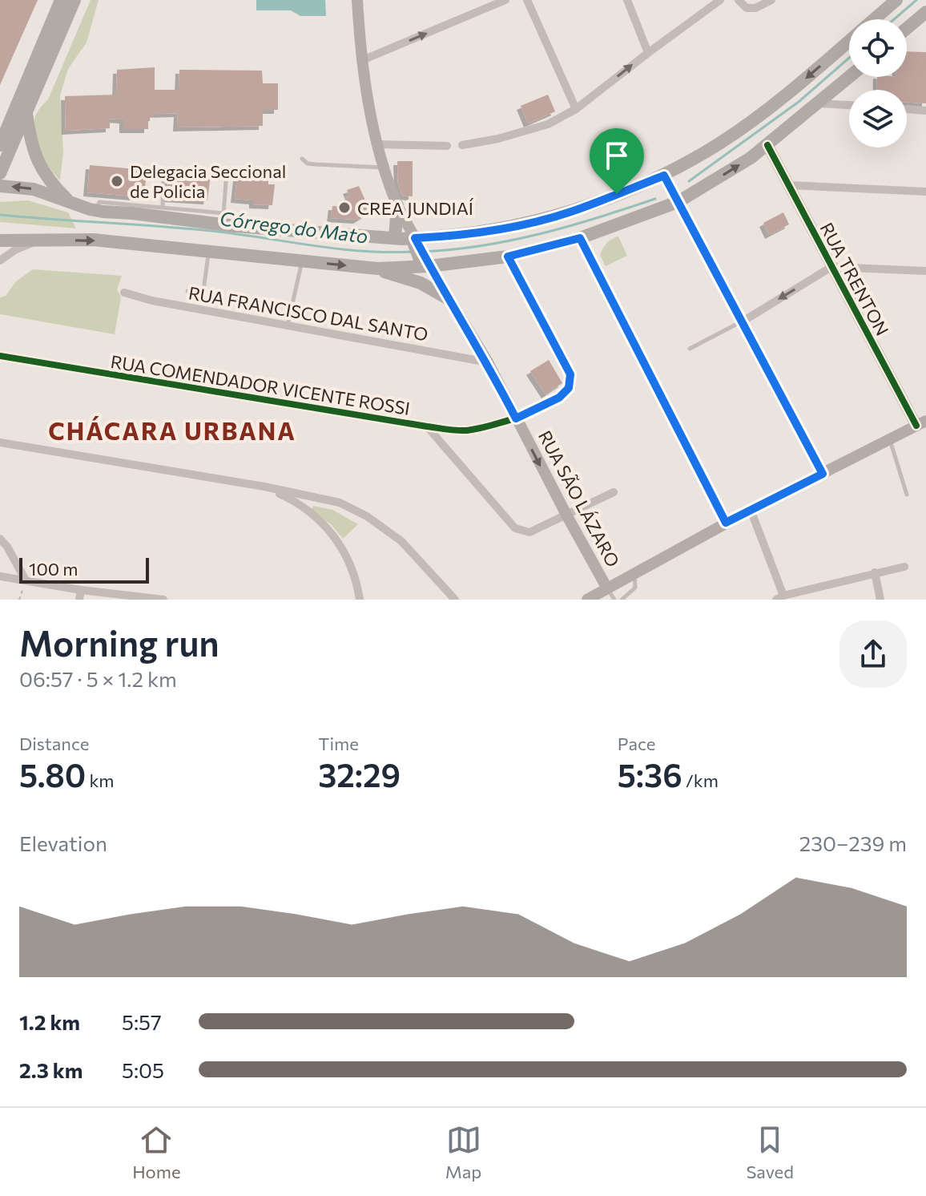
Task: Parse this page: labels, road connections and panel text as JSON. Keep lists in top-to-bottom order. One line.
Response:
{"streets":{"main road":["RUA TRENTON","RUA SÃO LÁZARO"],"street":["RUA FRANCISCO DAL SANTO","RUA COMENDADOR VICENTE ROSSI"]},"crossings":[["RUA FRANCISCO DAL SANTO","RUA SÃO LÁZARO"],["RUA COMENDADOR VICENTE ROSSI","RUA SÃO LÁZARO"]],"districts":["CHÁCARA URBANA"],"water":["Córrego do Mato"],"places":["Delegacia Seccional de Policia","CREA JUNDIAÍ"],"scale_bar":"100 m","page":{"scale":"100 m","heading":["Morning run","06:57 · 5 × 1.2 km"],"stats":[["Distance","5.80 km"],["Time","32:29"],["Pace","5:36 /km"]],"chart":["Elevation","230–239 m"],"list":[{"name":"1.2 km","note":"5:57"},{"name":"2.3 km","note":"5:05"}],"tabs":["Home","Map","Saved"]}}
